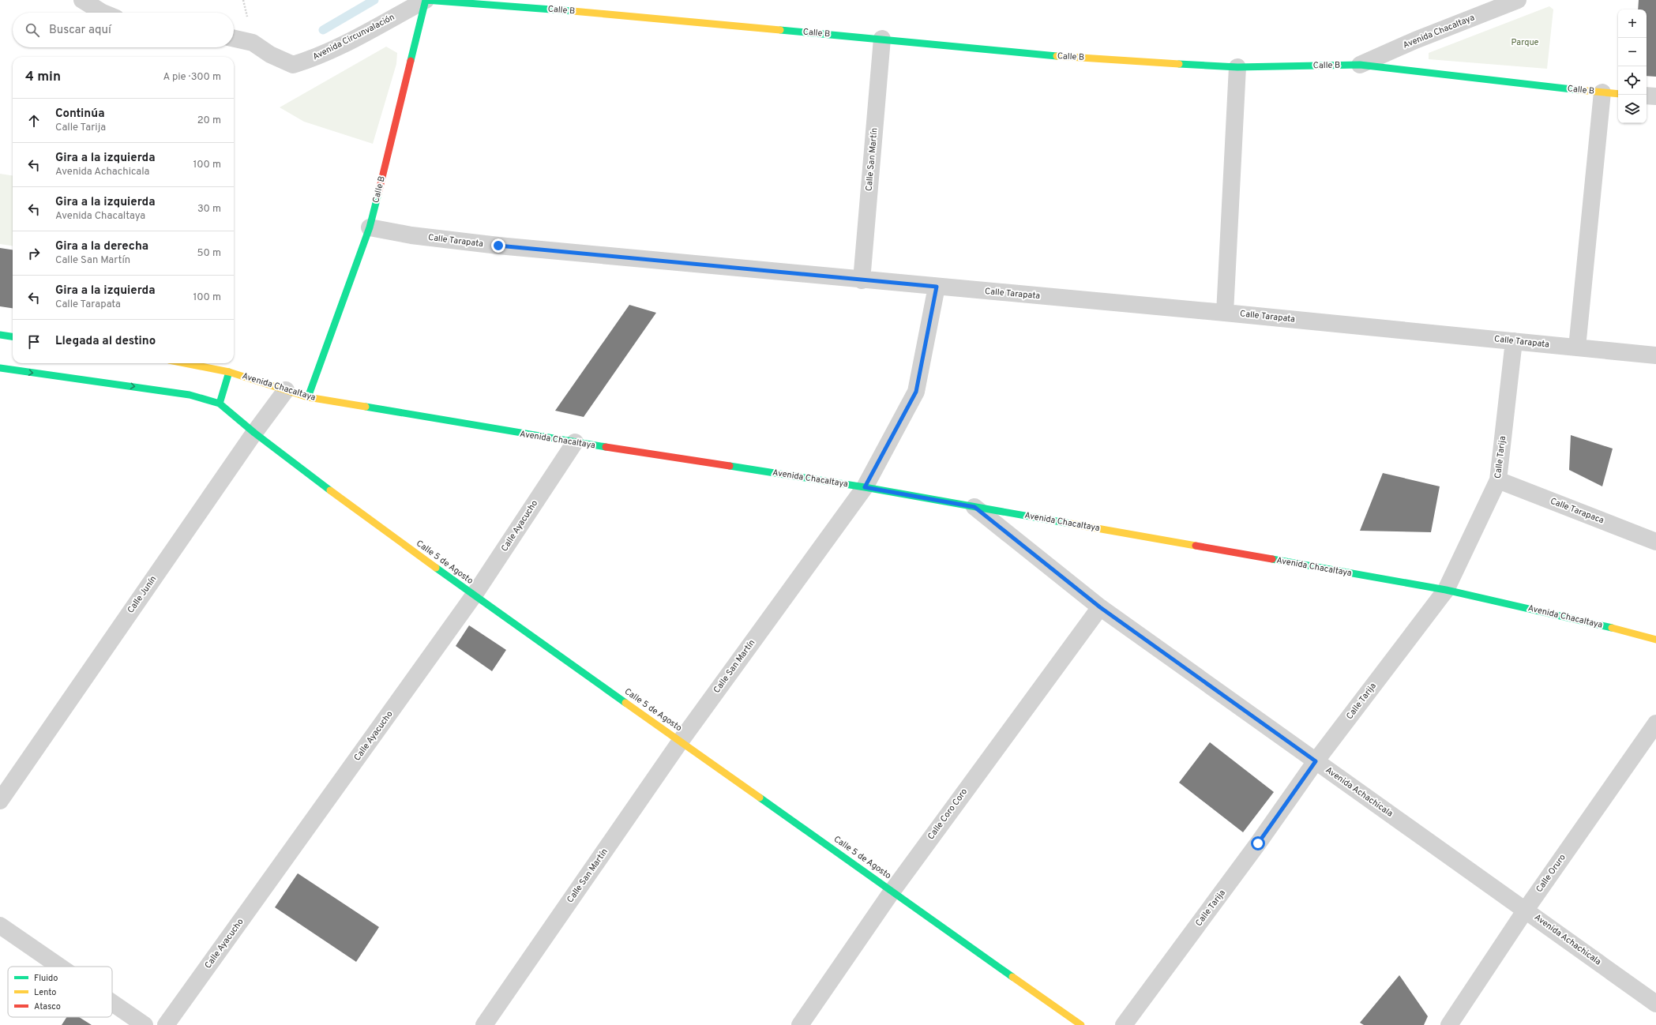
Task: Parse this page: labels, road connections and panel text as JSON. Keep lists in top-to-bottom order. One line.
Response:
{"streets":{"street":["Calle B","Avenida Chacaltaya","Avenida Circunvalación","Calle San Martín","Calle Tarapata","Calle Tarija","Calle Tarapaca","Calle Ayacucho","Calle 5 de Agosto","Calle Junín","Avenida Achachicala","Calle Coro Coro","Calle Oruro"]},"crossings":[["Calle B","Avenida Chacaltaya"],["Calle B","Avenida Circunvalación"],["Calle B","Calle San Martín"],["Calle B","Calle Tarapata"],["Avenida Chacaltaya","Calle San Martín"],["Avenida Chacaltaya","Calle Tarija"],["Avenida Chacaltaya","Calle Ayacucho"],["Avenida Chacaltaya","Calle Junín"],["Avenida Chacaltaya","Avenida Achachicala"],["Calle San Martín","Calle Tarapata"],["Calle San Martín","Calle 5 de Agosto"],["Calle Tarapata","Calle Tarija"],["Calle Tarija","Calle Tarapaca"],["Calle Tarija","Avenida Achachicala"],["Calle Ayacucho","Calle 5 de Agosto"],["Calle 5 de Agosto","Calle Junín"],["Calle 5 de Agosto","Calle Coro Coro"],["Avenida Achachicala","Calle Coro Coro"],["Avenida Achachicala","Calle Oruro"]],"parks":["Parque"],"legend":["Fluido","Lento","Atasco"],"page":{"map_buttons":["+","−"],"search":"Buscar aquí","heading":["4 min","A pie · 300 m"],"list":[["Continúa","Calle Tarija","20 m"],["Gira a la izquierda","Avenida Achachicala","100 m"],["Gira a la izquierda","Avenida Chacaltaya","30 m"],["Gira a la derecha","Calle San Martín","50 m"],["Gira a la izquierda","Calle Tarapata","100 m"],"Llegada al destino"]}}
